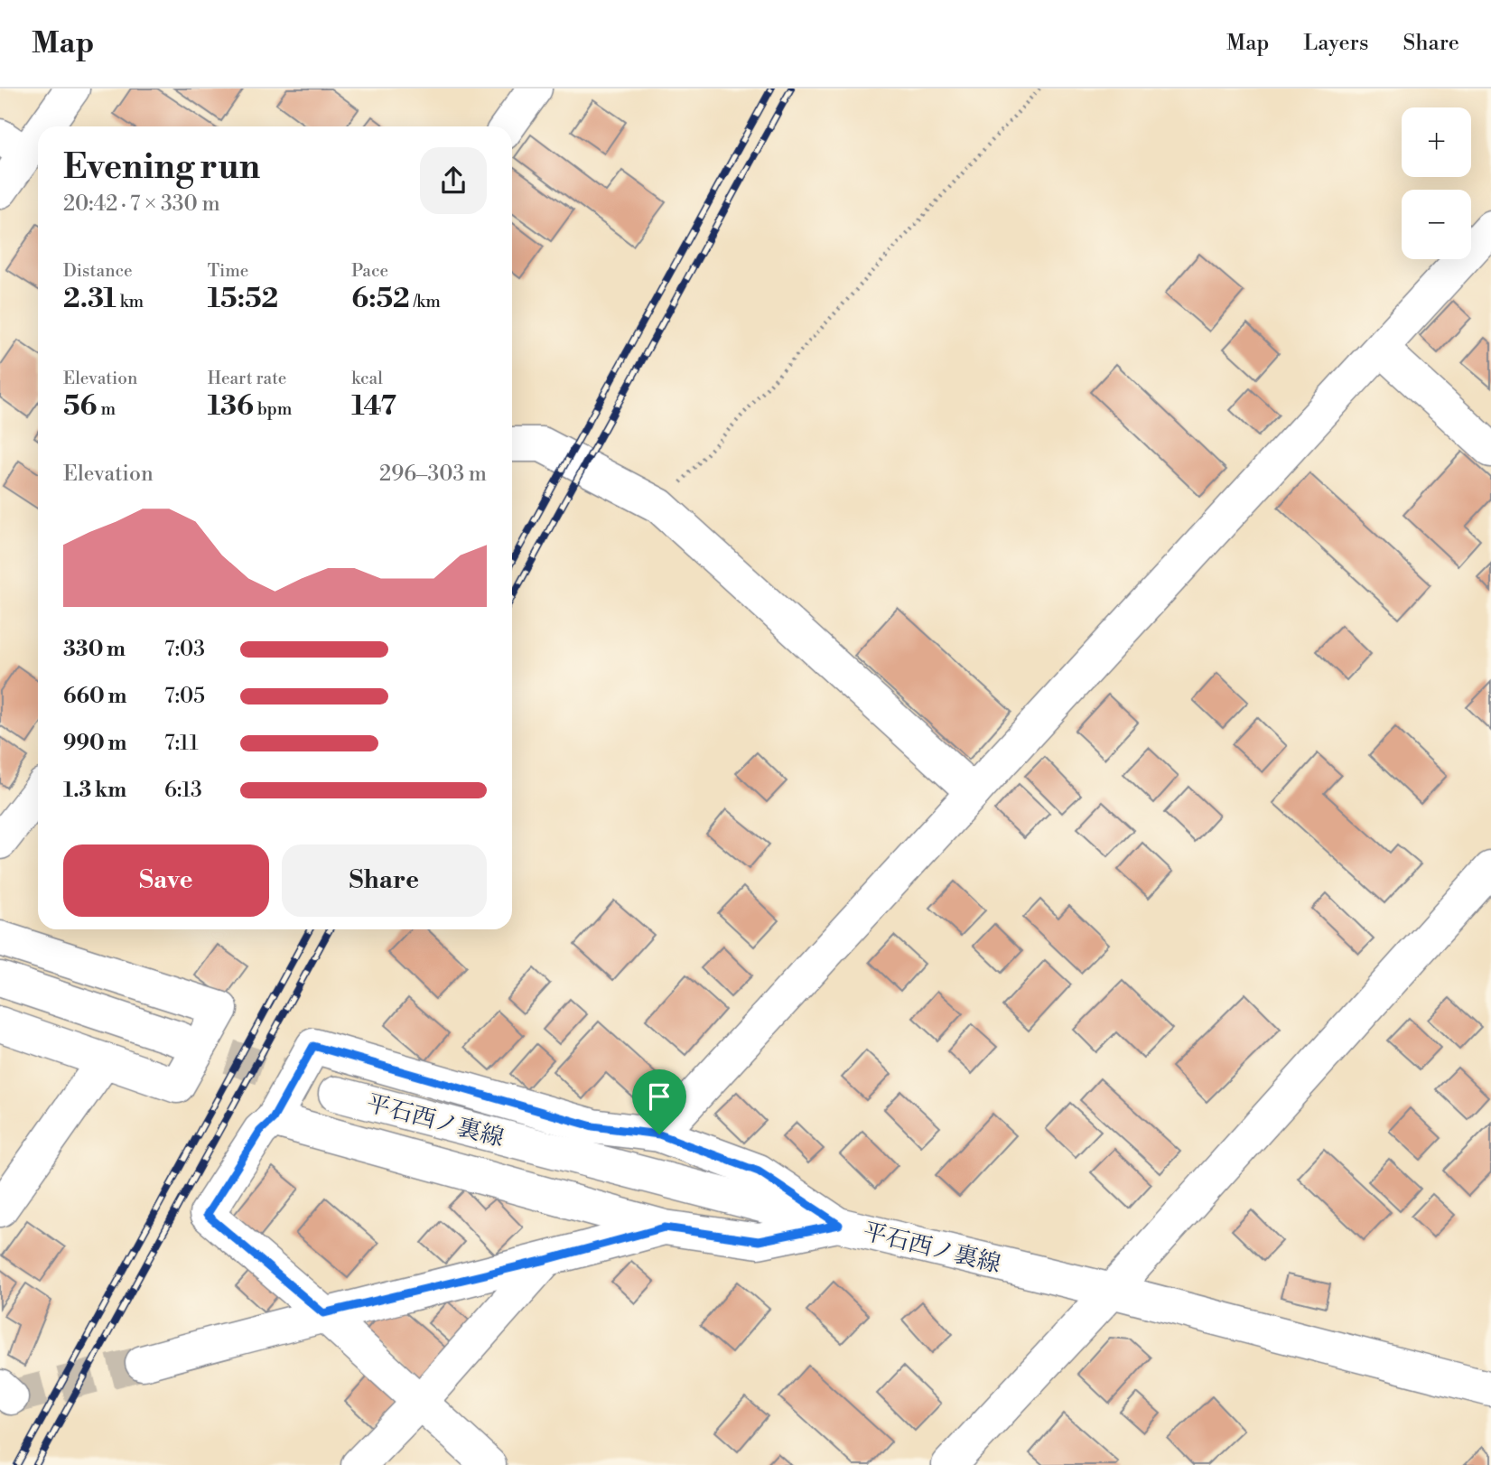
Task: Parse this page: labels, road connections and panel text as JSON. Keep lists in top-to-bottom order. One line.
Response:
{"streets":{"main road":["平石西ノ裏線"]},"page":{"header":"Map","nav":["Map","Layers","Share"],"map_buttons":["+","−"],"heading":["Evening run","20:42 · 7 × 330 m"],"stats":[["Distance","2.31 km"],["Time","15:52"],["Pace","6:52 /km"],["Elevation","56 m"],["Heart rate","136 bpm"],["kcal","147"]],"chart":["Elevation","296–303 m"],"list":[{"name":"330 m","note":"7:03"},{"name":"660 m","note":"7:05"},{"name":"990 m","note":"7:11"},{"name":"1.3 km","note":"6:13"}],"buttons":["Save","Share"]}}
